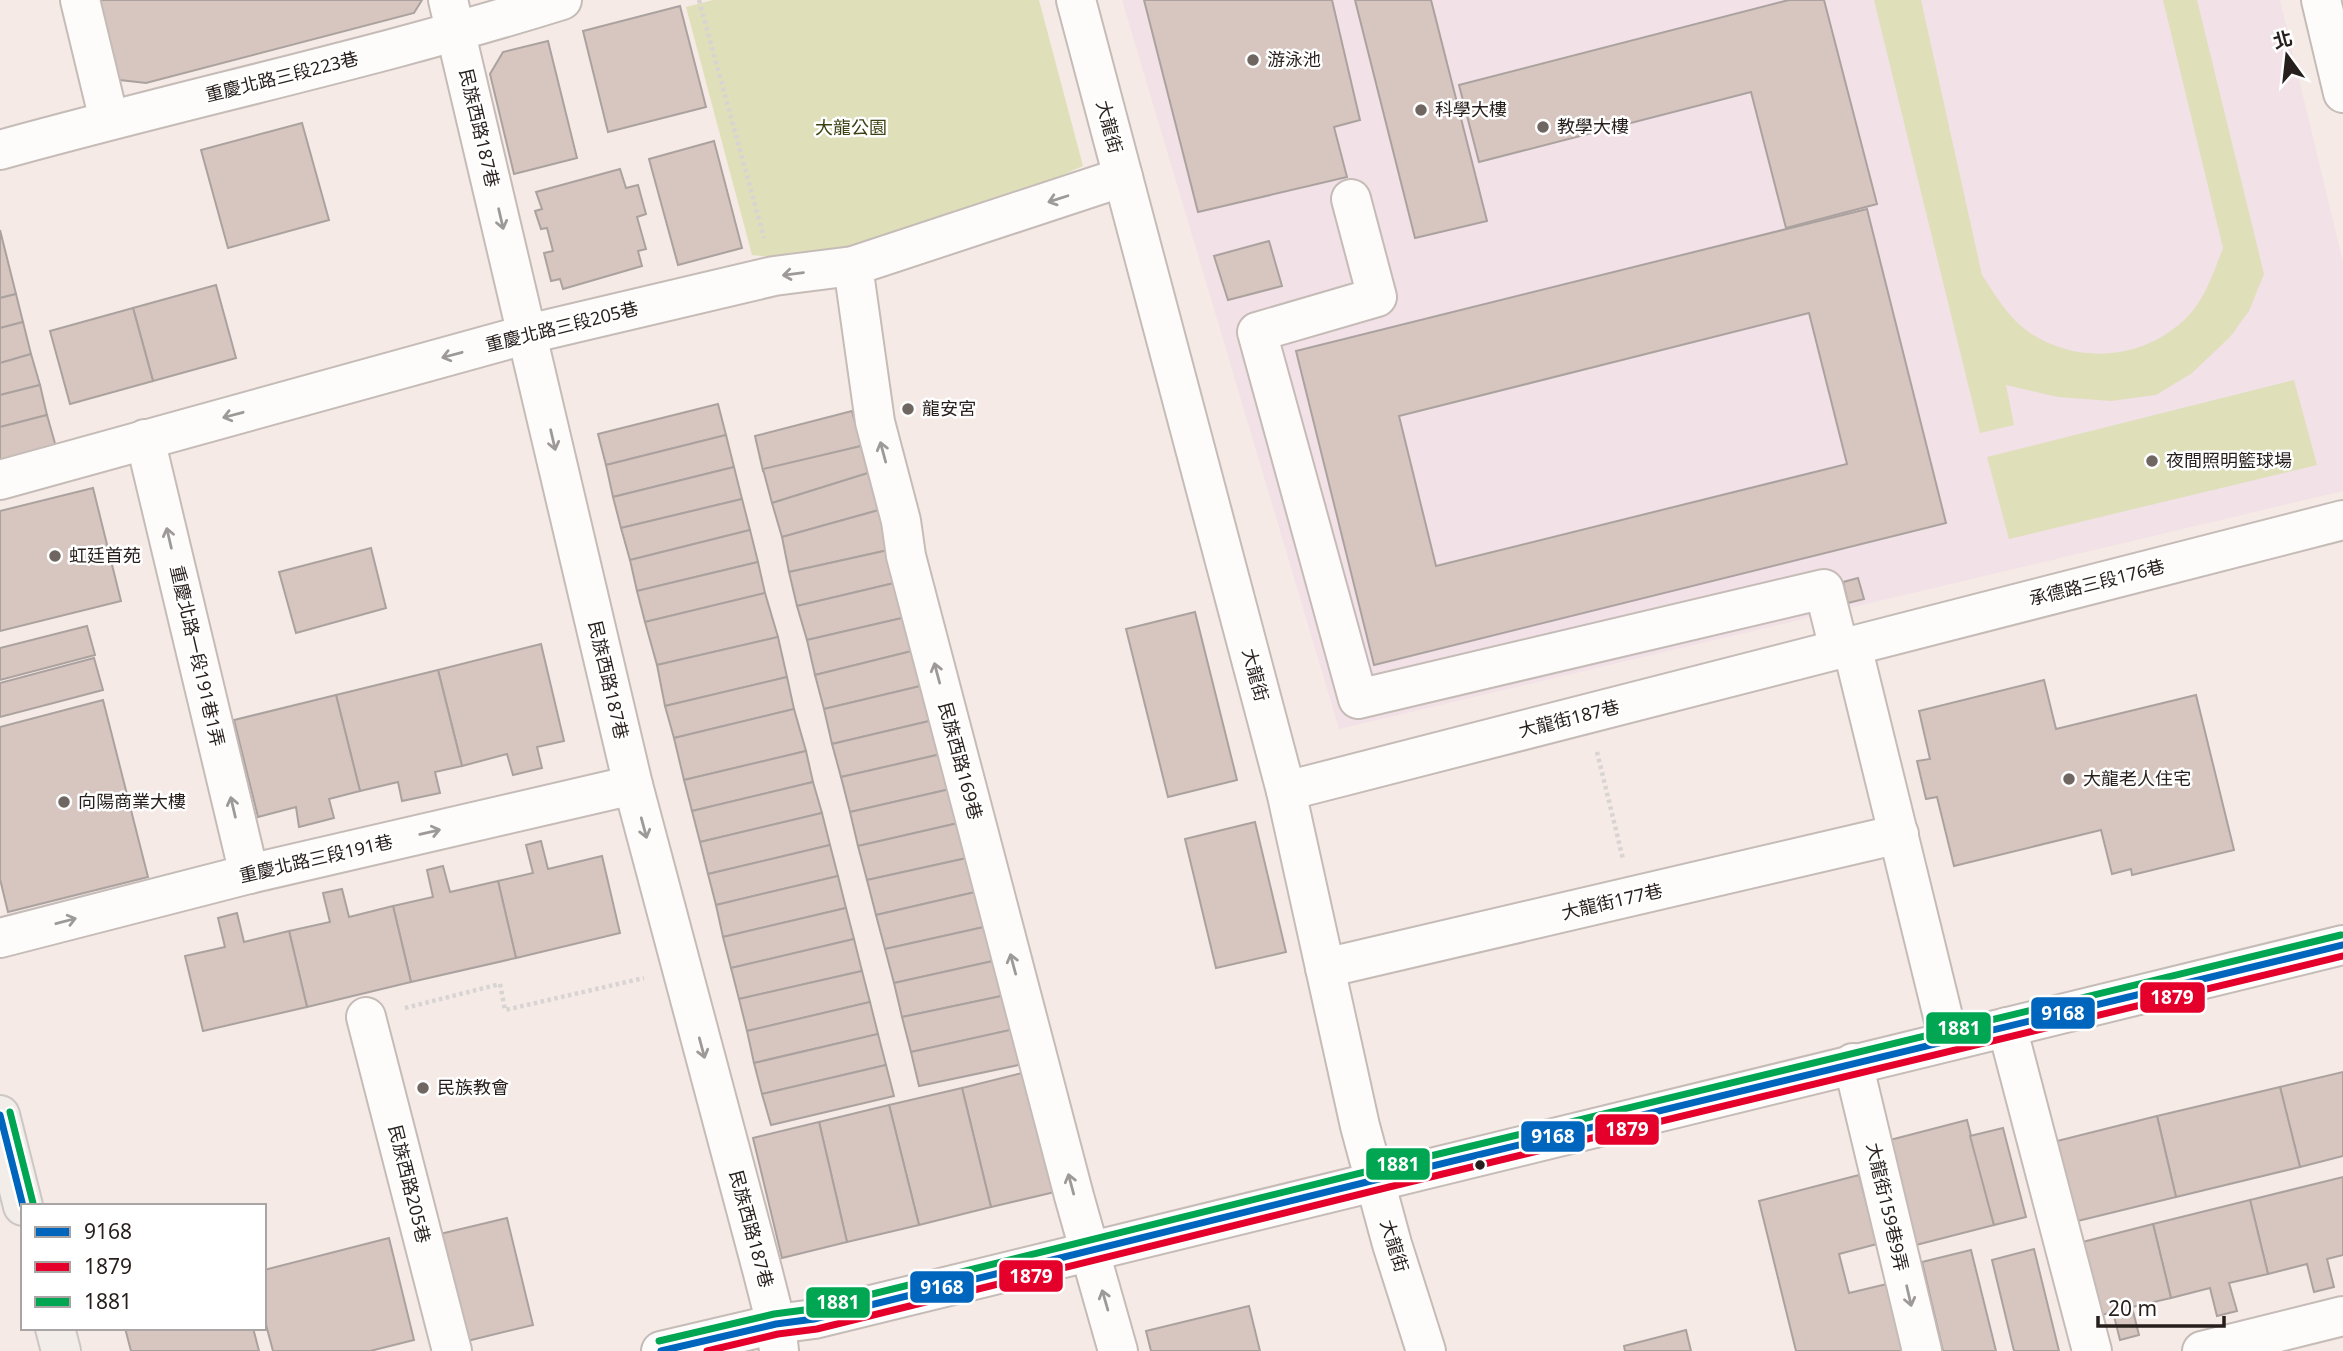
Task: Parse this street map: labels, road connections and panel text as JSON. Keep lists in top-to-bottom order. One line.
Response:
{"streets":{"street":["重慶北路三段223巷","大龍街","民族西路187巷","重慶北路三段205巷","承德路三段176巷","重慶北路一段191巷1弄","大龍街187巷","民族西路169巷","重慶北路三段191巷","大龍街177巷","民族西路205巷","大龍街159巷9弄"]},"crossings":[["重慶北路三段223巷","民族西路187巷"],["大龍街","重慶北路三段205巷"],["大龍街","大龍街187巷"],["大龍街","大龍街177巷"],["民族西路187巷","重慶北路三段205巷"],["民族西路187巷","重慶北路三段191巷"],["重慶北路三段205巷","重慶北路一段191巷1弄"],["重慶北路三段205巷","民族西路169巷"],["承德路三段176巷","大龍街187巷"],["重慶北路一段191巷1弄","重慶北路三段191巷"]],"one_way":["民族西路187巷","重慶北路三段205巷","重慶北路一段191巷1弄","民族西路169巷","重慶北路三段191巷"],"parks":["大龍公園"],"places":["游泳池","科學大樓","教學大樓","龍安宮","夜間照明籃球場","虹廷首苑","大龍老人住宅","向陽商業大樓","民族教會"],"lines":["transit line 1881","transit line 9168","transit line 1879"],"legend":["9168","1879","1881"],"scale_bar":"20 m","north":"top"}
